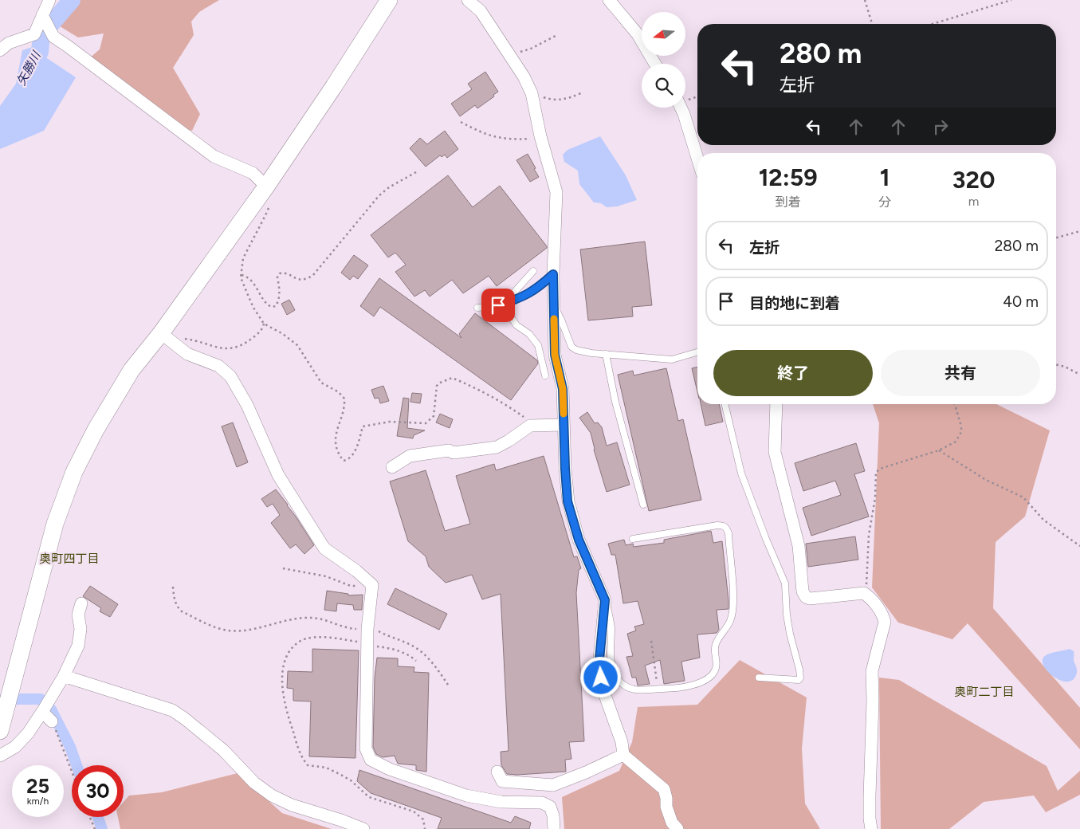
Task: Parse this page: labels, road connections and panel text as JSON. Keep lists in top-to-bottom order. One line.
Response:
{"districts":["奥町四丁目","奥町二丁目"],"water":["矢勝川"],"north":"left","page":{"turn":["280 m","左折"],"eta":["12:59","到着","1","分","320","m"],"list":[{"name":"左折","value":"280 m"},{"name":"目的地に到着","value":"40 m"}],"buttons":["終了","共有"],"speed":"25 km/h","limit":"30"}}
